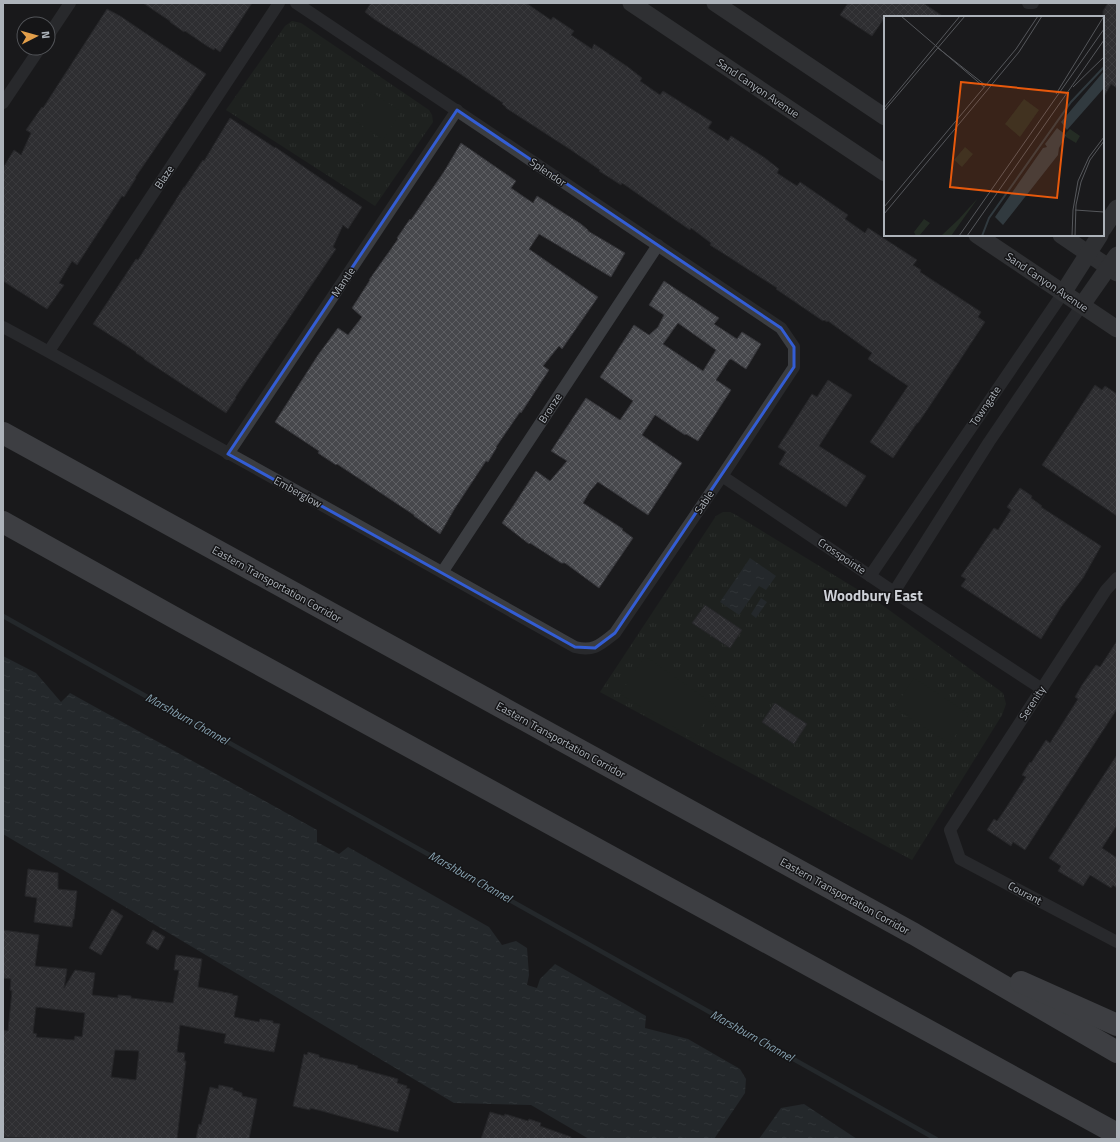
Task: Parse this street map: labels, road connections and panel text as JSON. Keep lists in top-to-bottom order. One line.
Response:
{"streets":{"highway":["Eastern Transportation Corridor"],"main road":["Sand Canyon Avenue","Towngate"],"street":["Splendor","Blaze","Mantle","Bronze","Emberglow","Sable","Crosspointe","Serenity","Courant"]},"crossings":[["Sand Canyon Avenue","Towngate"],["Splendor","Mantle"],["Splendor","Bronze"],["Splendor","Sable"],["Blaze","Emberglow"],["Mantle","Emberglow"],["Towngate","Crosspointe"],["Bronze","Emberglow"],["Emberglow","Sable"],["Sable","Crosspointe"],["Crosspointe","Serenity"],["Serenity","Courant"]],"districts":["Woodbury East"],"water":["Marshburn Channel"],"north":"right"}
